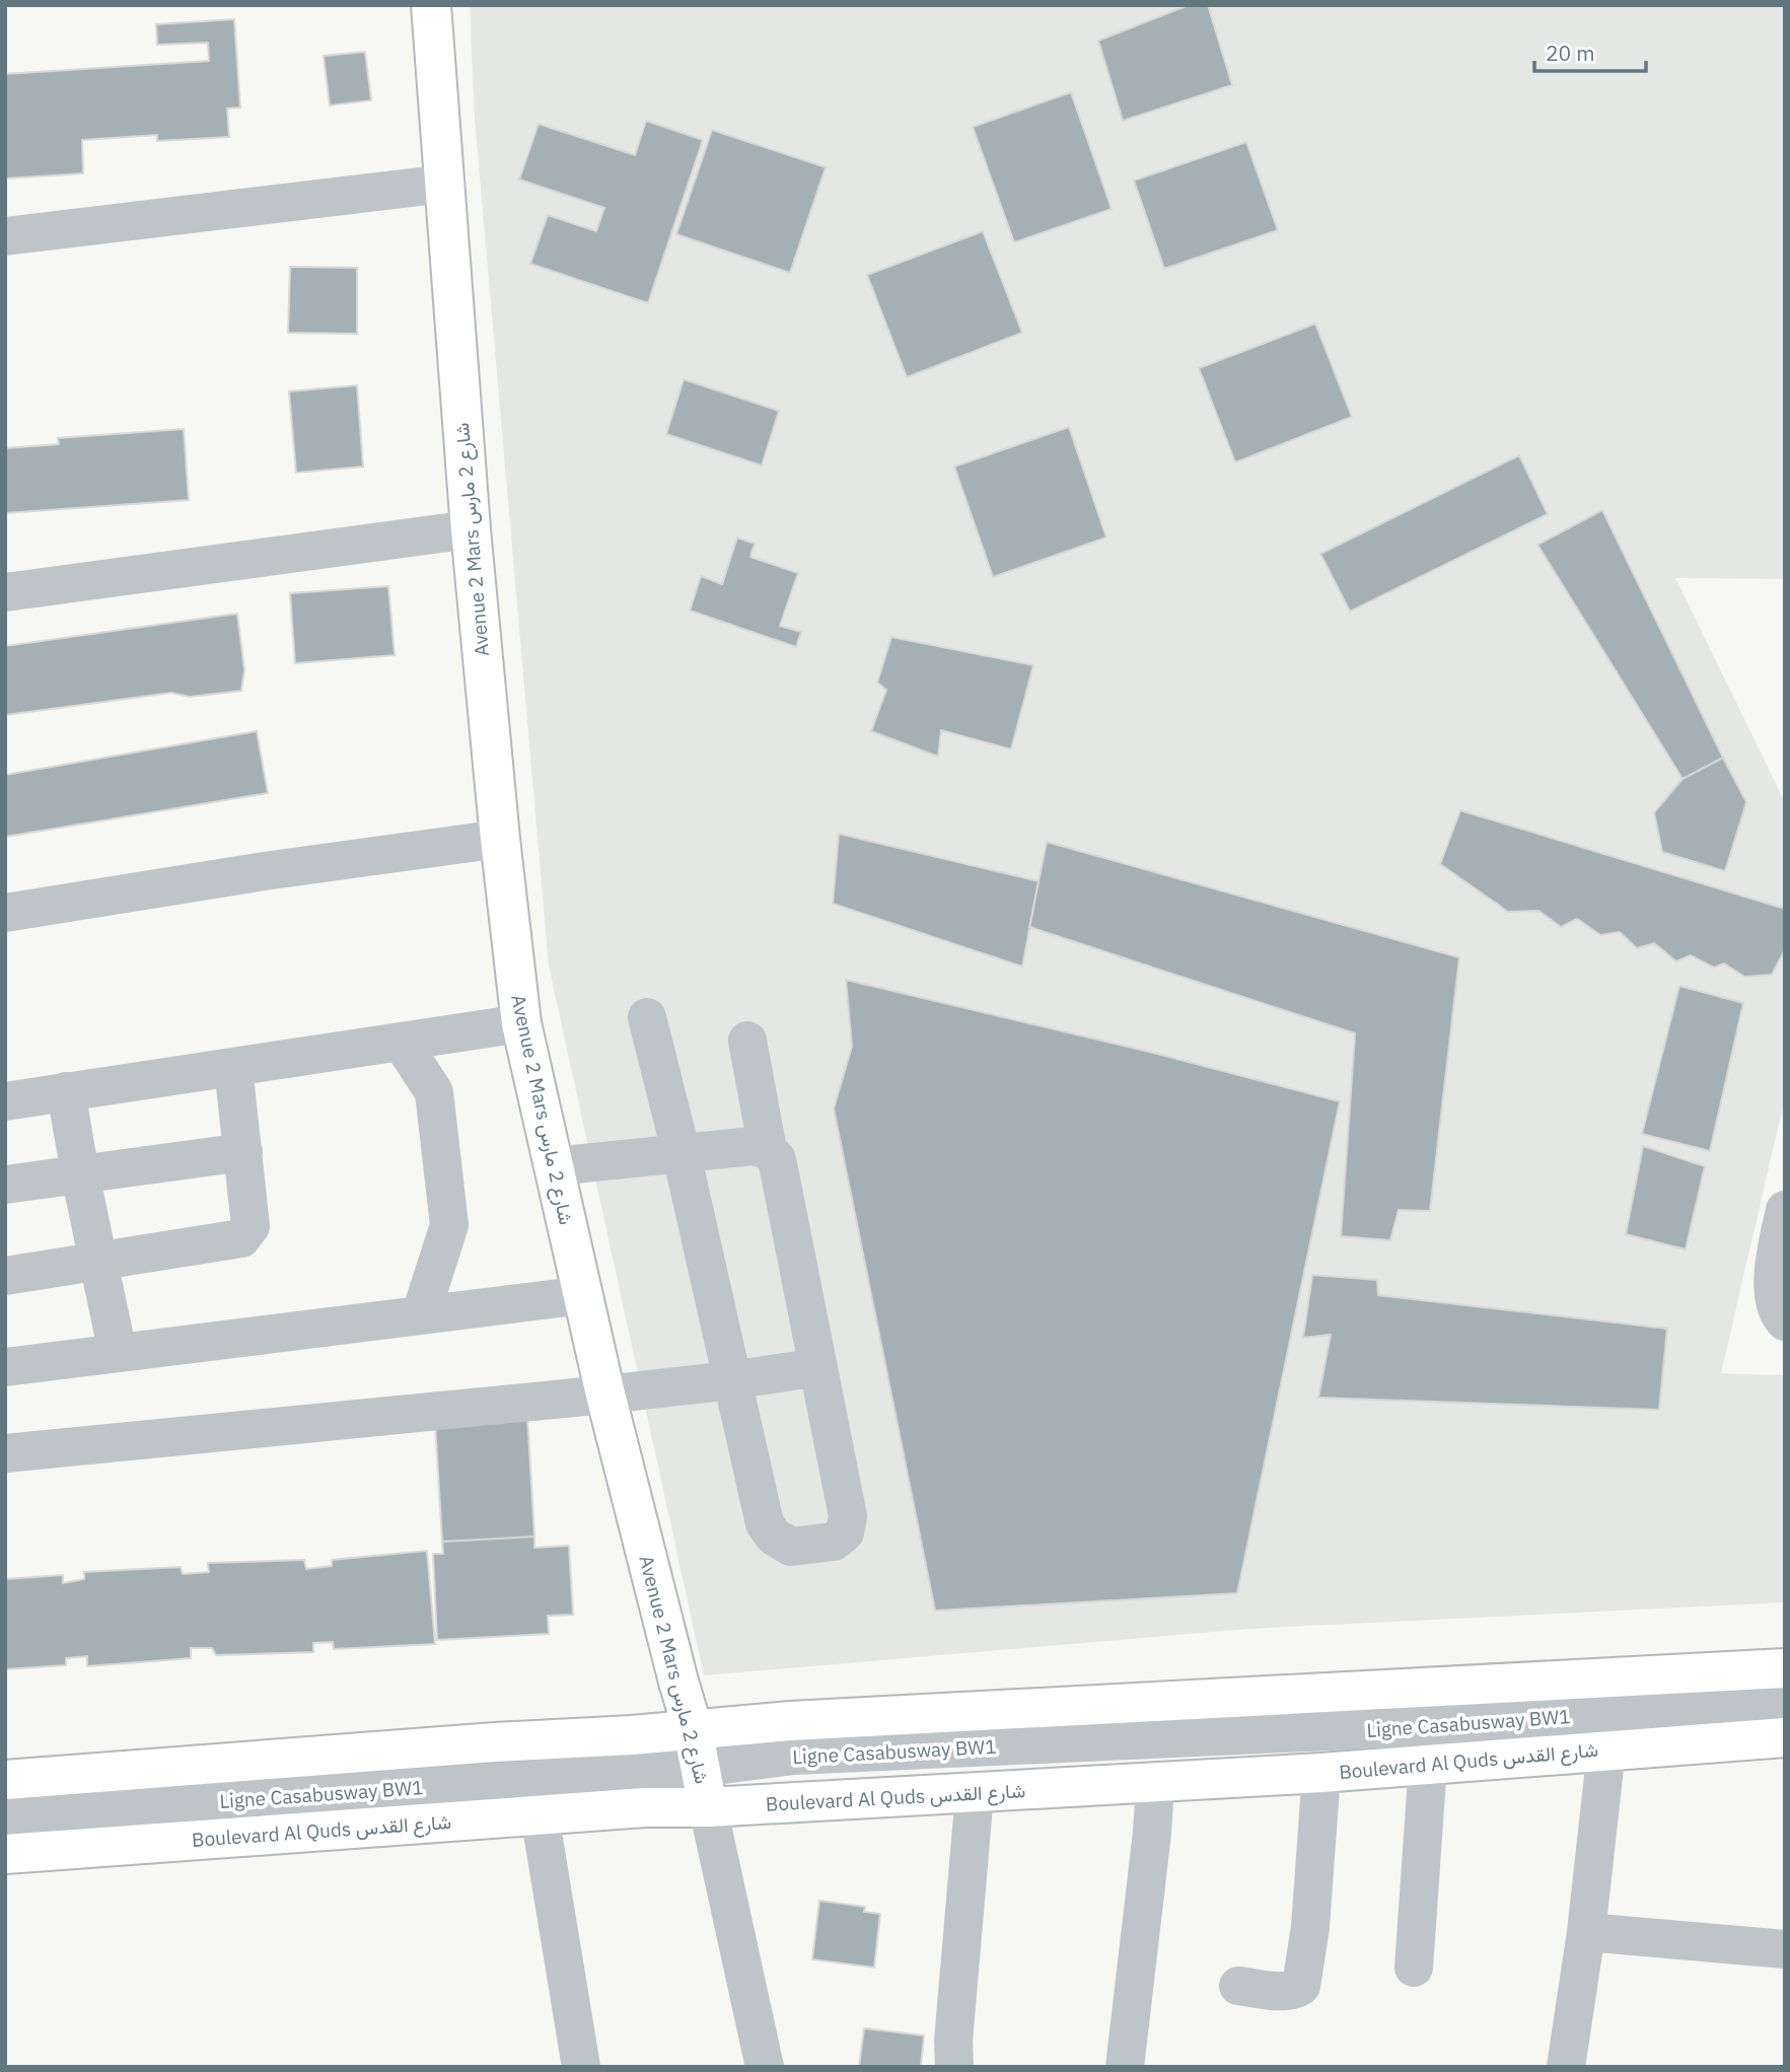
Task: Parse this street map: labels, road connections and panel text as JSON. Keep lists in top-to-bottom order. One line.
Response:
{"streets":{"main road":["Avenue 2 Mars شارع 2 مارس","Boulevard Al Quds شارع القدس"],"street":["Ligne Casabusway BW1"]},"crossings":[["Avenue 2 Mars شارع 2 مارس","Ligne Casabusway BW1"],["Avenue 2 Mars شارع 2 مارس","Boulevard Al Quds شارع القدس"],["Ligne Casabusway BW1","Boulevard Al Quds شارع القدس"]],"scale_bar":"20 m"}
